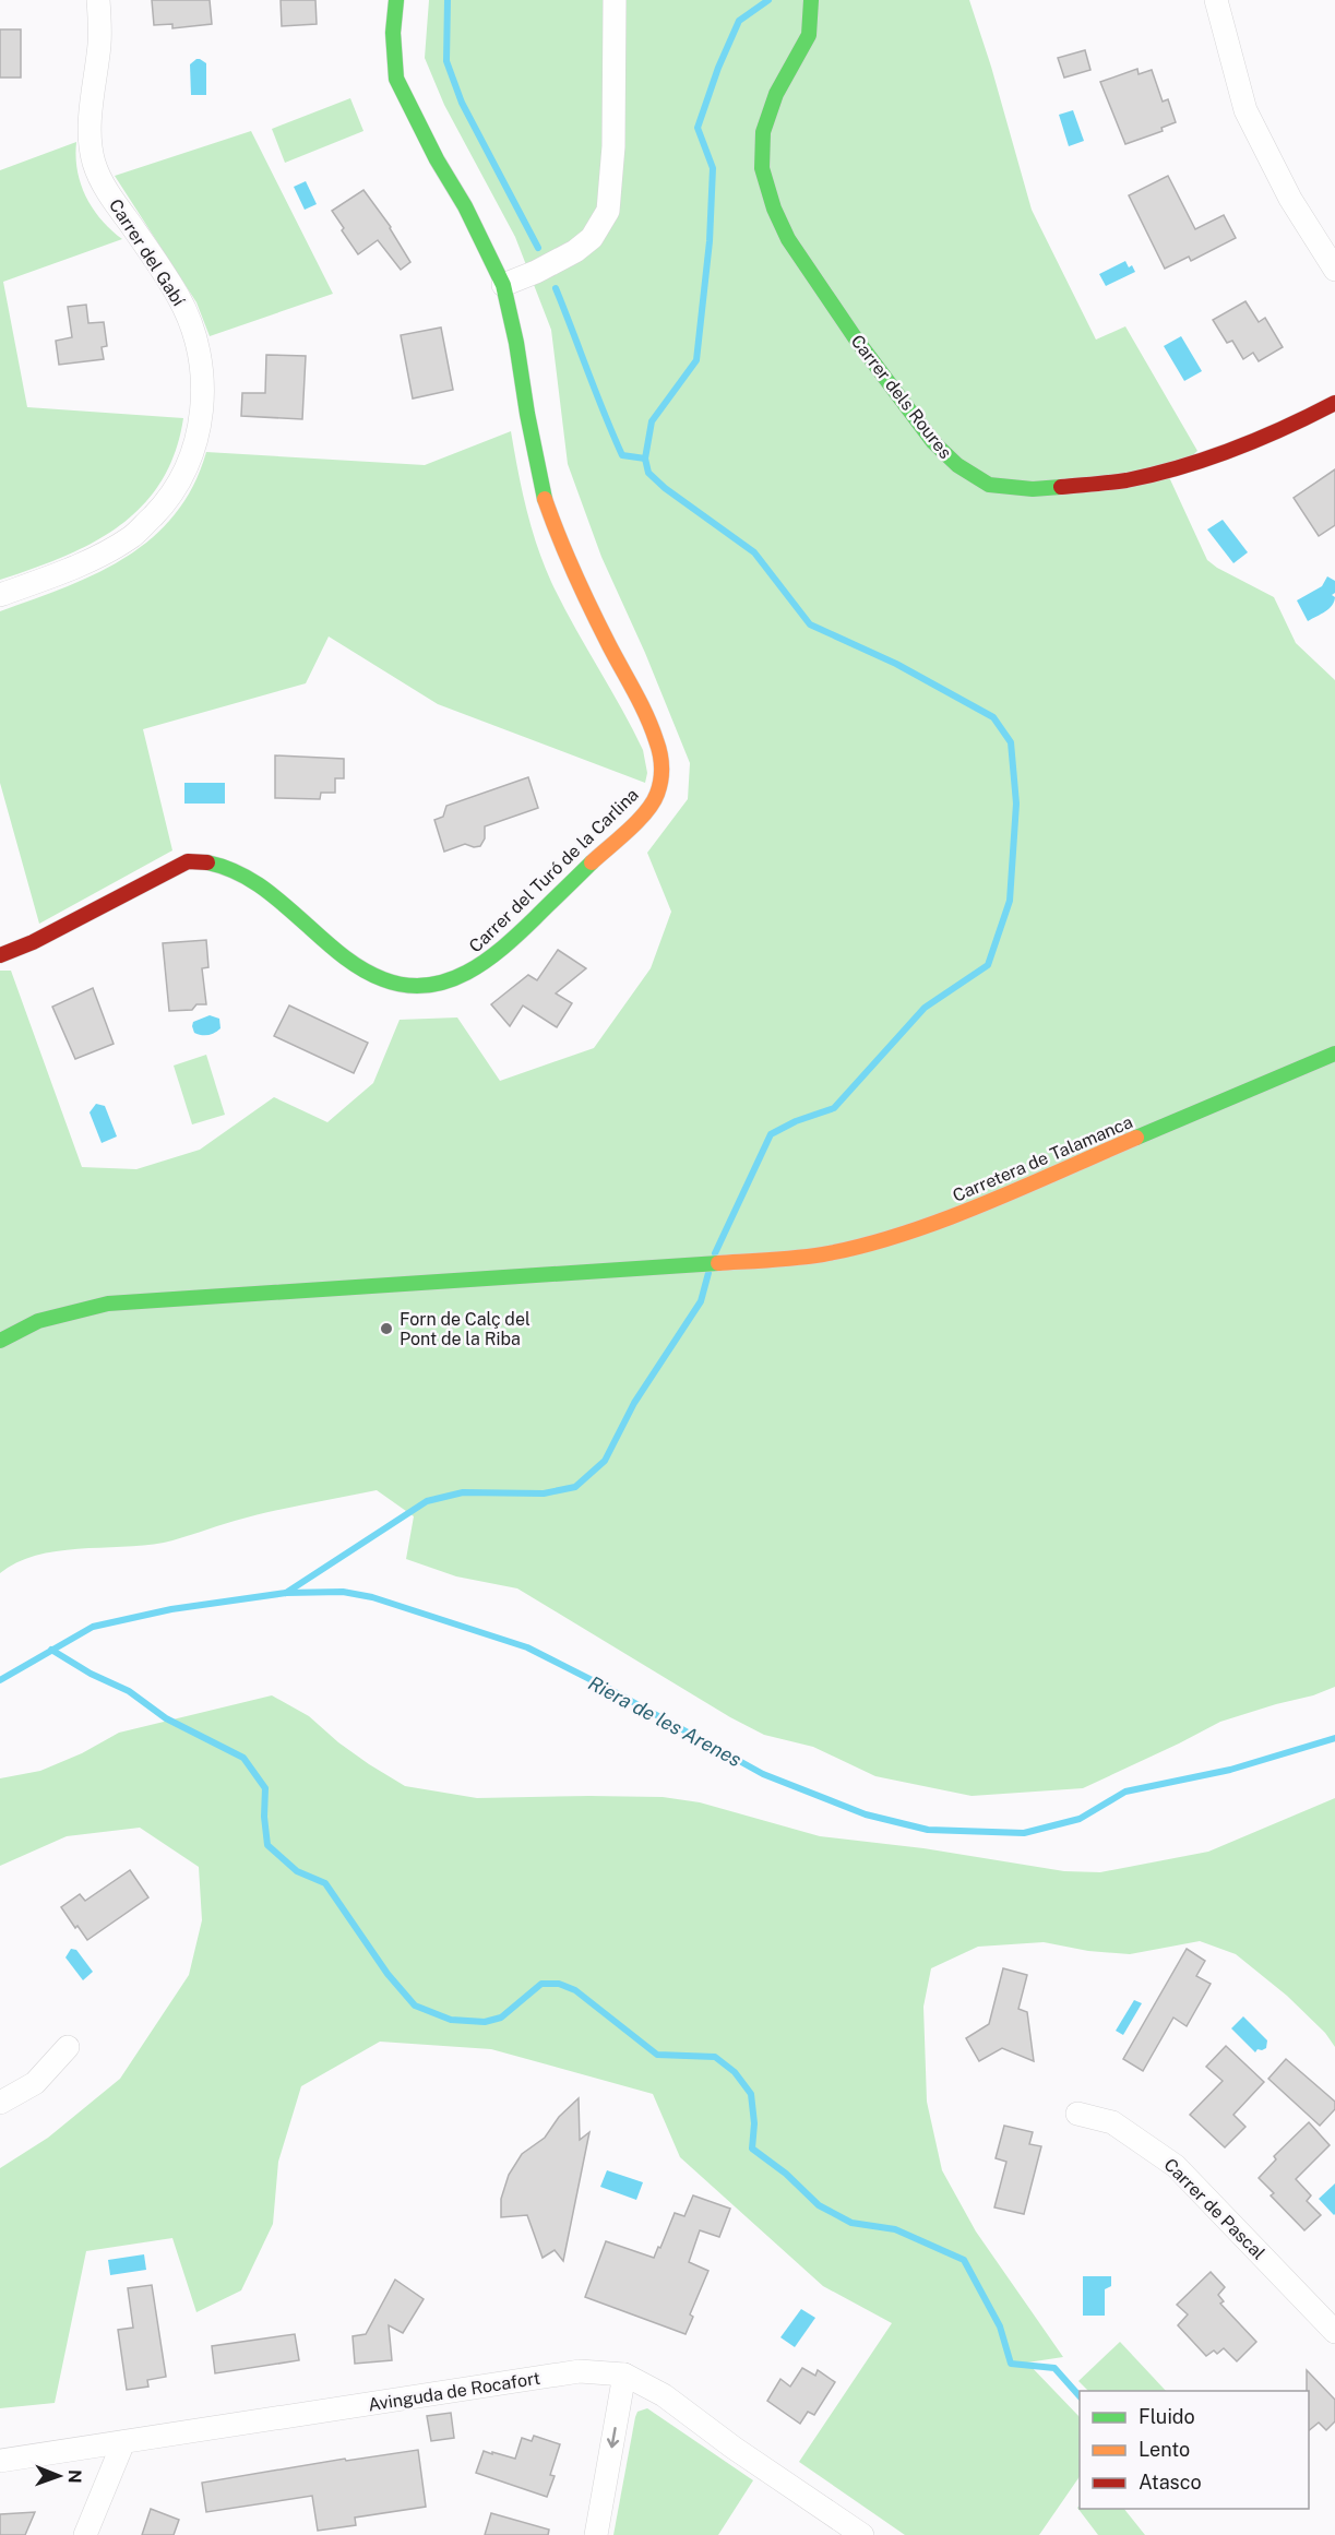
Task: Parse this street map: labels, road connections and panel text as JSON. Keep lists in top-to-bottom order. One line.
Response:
{"streets":{"street":["Carrer del Gabí","Carrer dels Roures","Carrer del Turó de la Carlina","Carretera de Talamanca","Carrer de Pascal","Avinguda de Rocafort"]},"water":["Riera de les Arenes"],"places":["Forn de Calç del Pont de la Riba"],"legend":["Fluido","Lento","Atasco"],"north":"right"}
